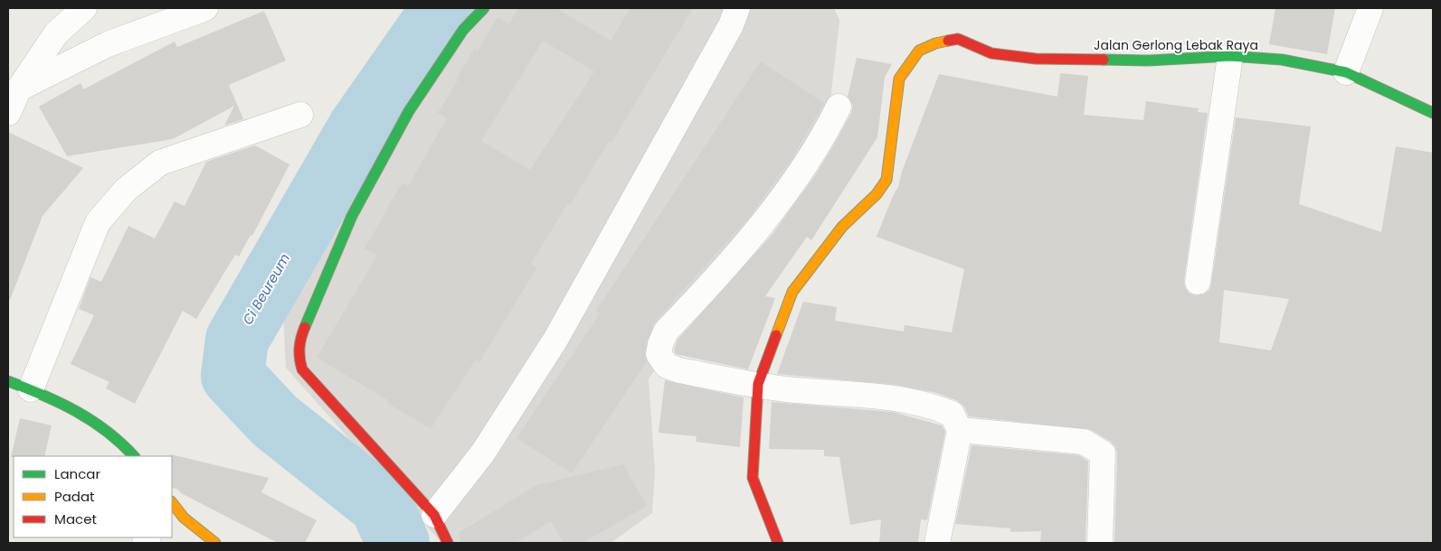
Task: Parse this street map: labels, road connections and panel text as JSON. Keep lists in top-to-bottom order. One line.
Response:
{"streets":{"street":["Jalan Gerlong Lebak Raya"]},"water":["Ci Beureum"],"legend":["Lancar","Padat","Macet"]}
